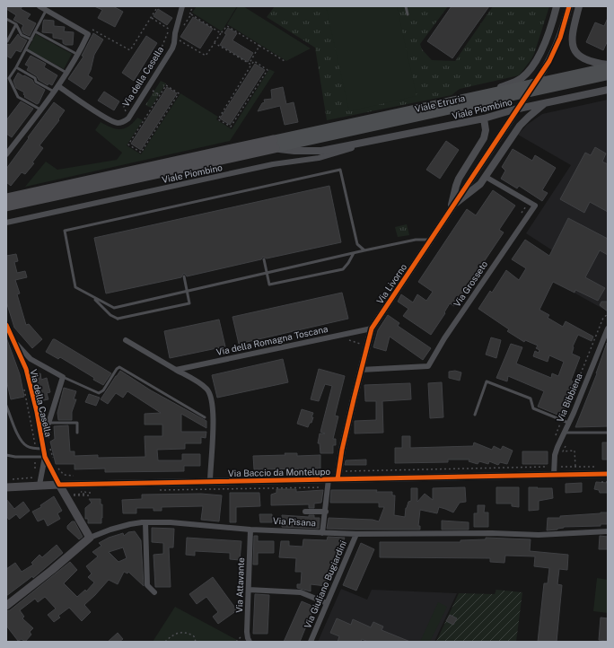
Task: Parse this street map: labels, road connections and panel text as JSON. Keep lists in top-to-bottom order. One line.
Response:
{"streets":{"main road":["Via della Casella","Viale Etruria","Via Baccio da Montelupo","Via Pisana"],"street":["Viale Piombino","Via Livorno","Via Grosseto","Via della Romagna Toscana","Via Bibbiena","Via Giuliano Bugiardini","Via Attavante"]},"crossings":[["Via della Casella","Via Baccio da Montelupo"],["Via della Casella","Via Pisana"],["Viale Etruria","Viale Piombino"],["Viale Piombino","Via Livorno"],["Via Livorno","Via Grosseto"],["Via Livorno","Via della Romagna Toscana"],["Via Livorno","Via Baccio da Montelupo"],["Via Bibbiena","Via Baccio da Montelupo"],["Via Pisana","Via Giuliano Bugiardini"],["Via Pisana","Via Attavante"]]}
